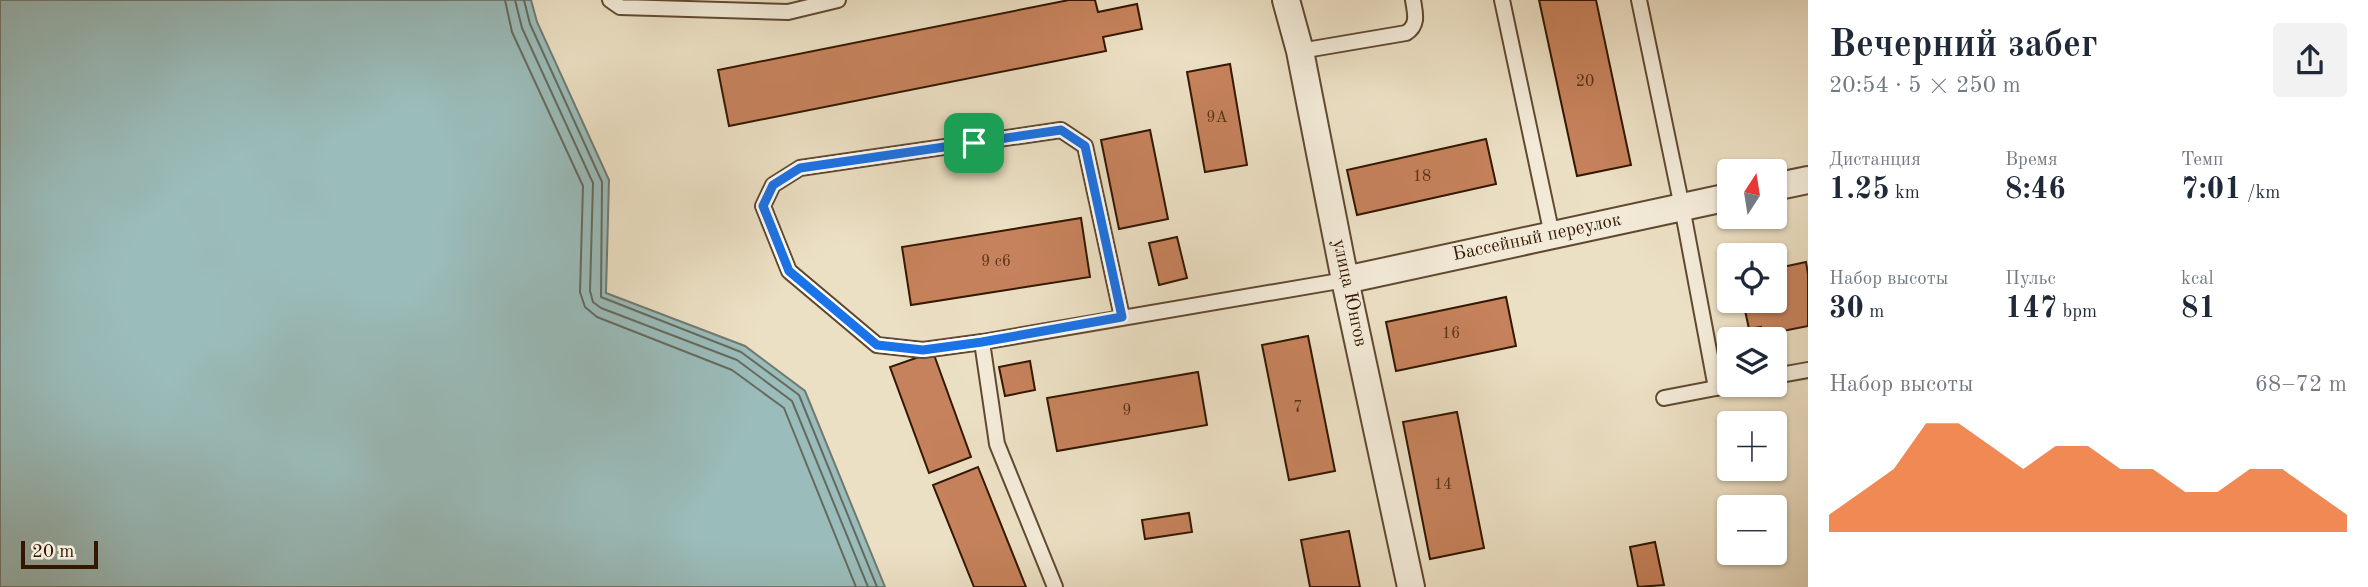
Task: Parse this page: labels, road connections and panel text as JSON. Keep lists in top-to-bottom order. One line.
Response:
{"streets":{"street":["Бассейный переулок","улица Юнгов"]},"crossings":[["Бассейный переулок","улица Юнгов"]],"house_numbers":["20","9А","18","9 с6","16","7","9","14"],"scale_bar":"20 m","north":"top","page":{"heading":["Вечерний забег","20:54 · 5 × 250 m"],"stats":[["Дистанция","1.25 km"],["Время","8:46"],["Темп","7:01 /km"],["Набор высоты","30 m"],["Пульс","147 bpm"],["kcal","81"]],"map_buttons":["+","−"],"chart":["Набор высоты","68–72 m"],"scale":"20 m"}}
